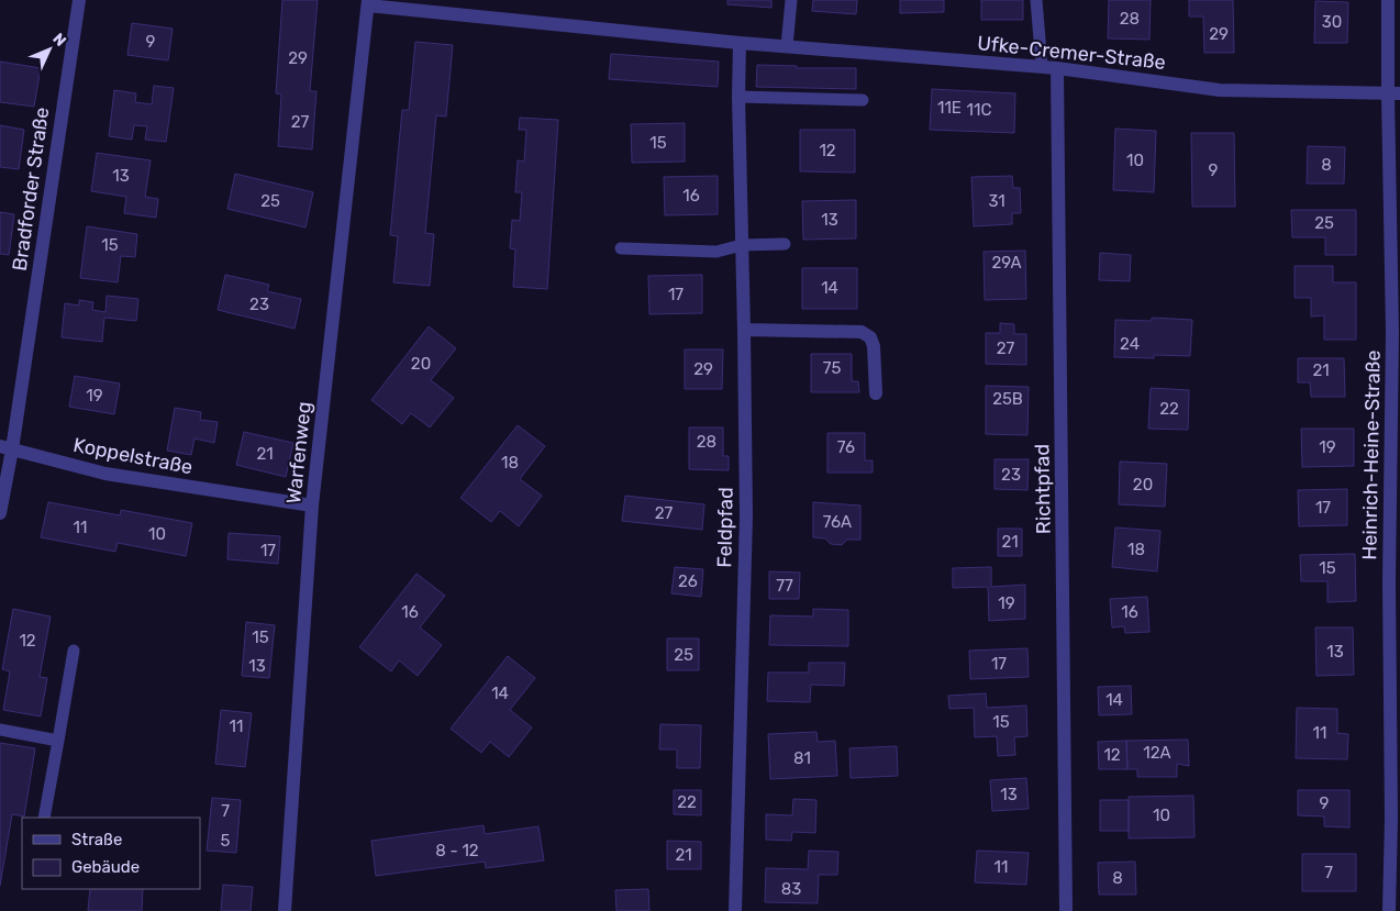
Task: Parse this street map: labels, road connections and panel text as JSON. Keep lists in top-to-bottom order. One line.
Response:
{"streets":{"street":["Ufke-Cremer-Straße","Bradforder Straße","Warfenweg","Heinrich-Heine-Straße","Koppelstraße","Richtpfad","Feldpfad"]},"crossings":[["Ufke-Cremer-Straße","Warfenweg"],["Ufke-Cremer-Straße","Heinrich-Heine-Straße"],["Ufke-Cremer-Straße","Richtpfad"],["Bradforder Straße","Koppelstraße"],["Warfenweg","Koppelstraße"]],"house_numbers":["28","30","29","9","29","11E","11C","27","15","12","10","8","9","13","16","25","31","13","25","15","29A","14","17","23","24","27","20","75","29","21","19","25B","22","28","76","19","21","18","23","20","17","27","76A","11","10","21","18","17","15","26","77","19","16","16","15","12","13","25","17","13","14","14","15","11","11","12A","12","81","13","22","9","7","10","5","8 - 12","21","11","7","8","83"],"legend":["Straße","Gebäude"],"north":"top right"}
